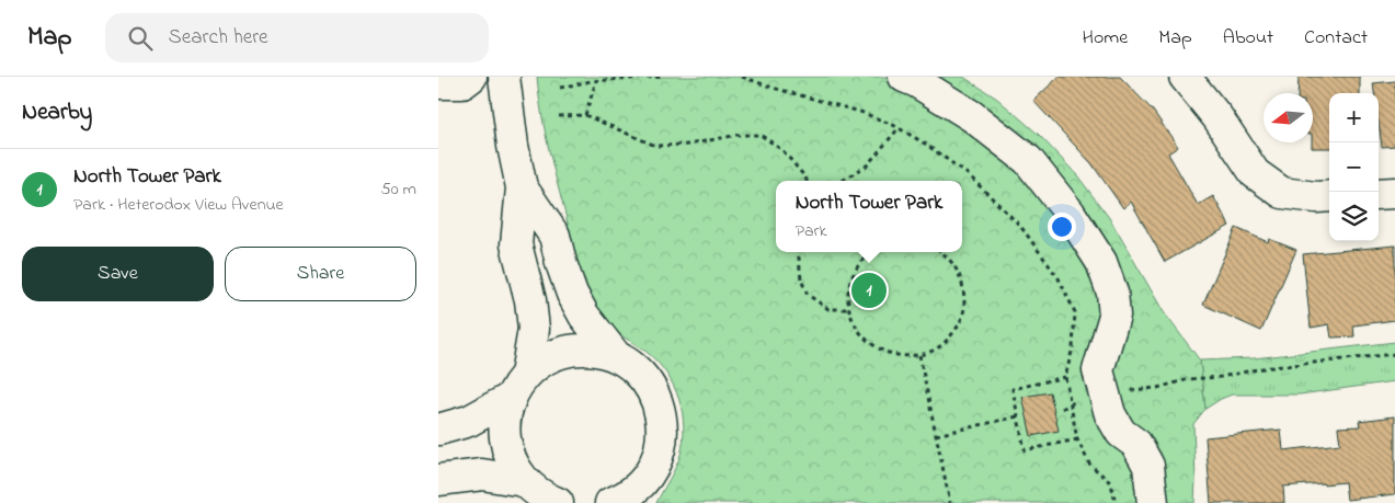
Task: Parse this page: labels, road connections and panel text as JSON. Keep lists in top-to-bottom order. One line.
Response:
{"north":"left","page":{"header":"Map","search":"Search here","nav":["Home","Map","About","Contact"],"heading":"Nearby","map_buttons":["+","−"],"list":[{"mark":"1","name":"North Tower Park","note":"Park · Heterodox View Avenue","value":"50 m"}],"popup":["North Tower Park","Park"],"buttons":["Save","Share"],"pins":"1"}}
